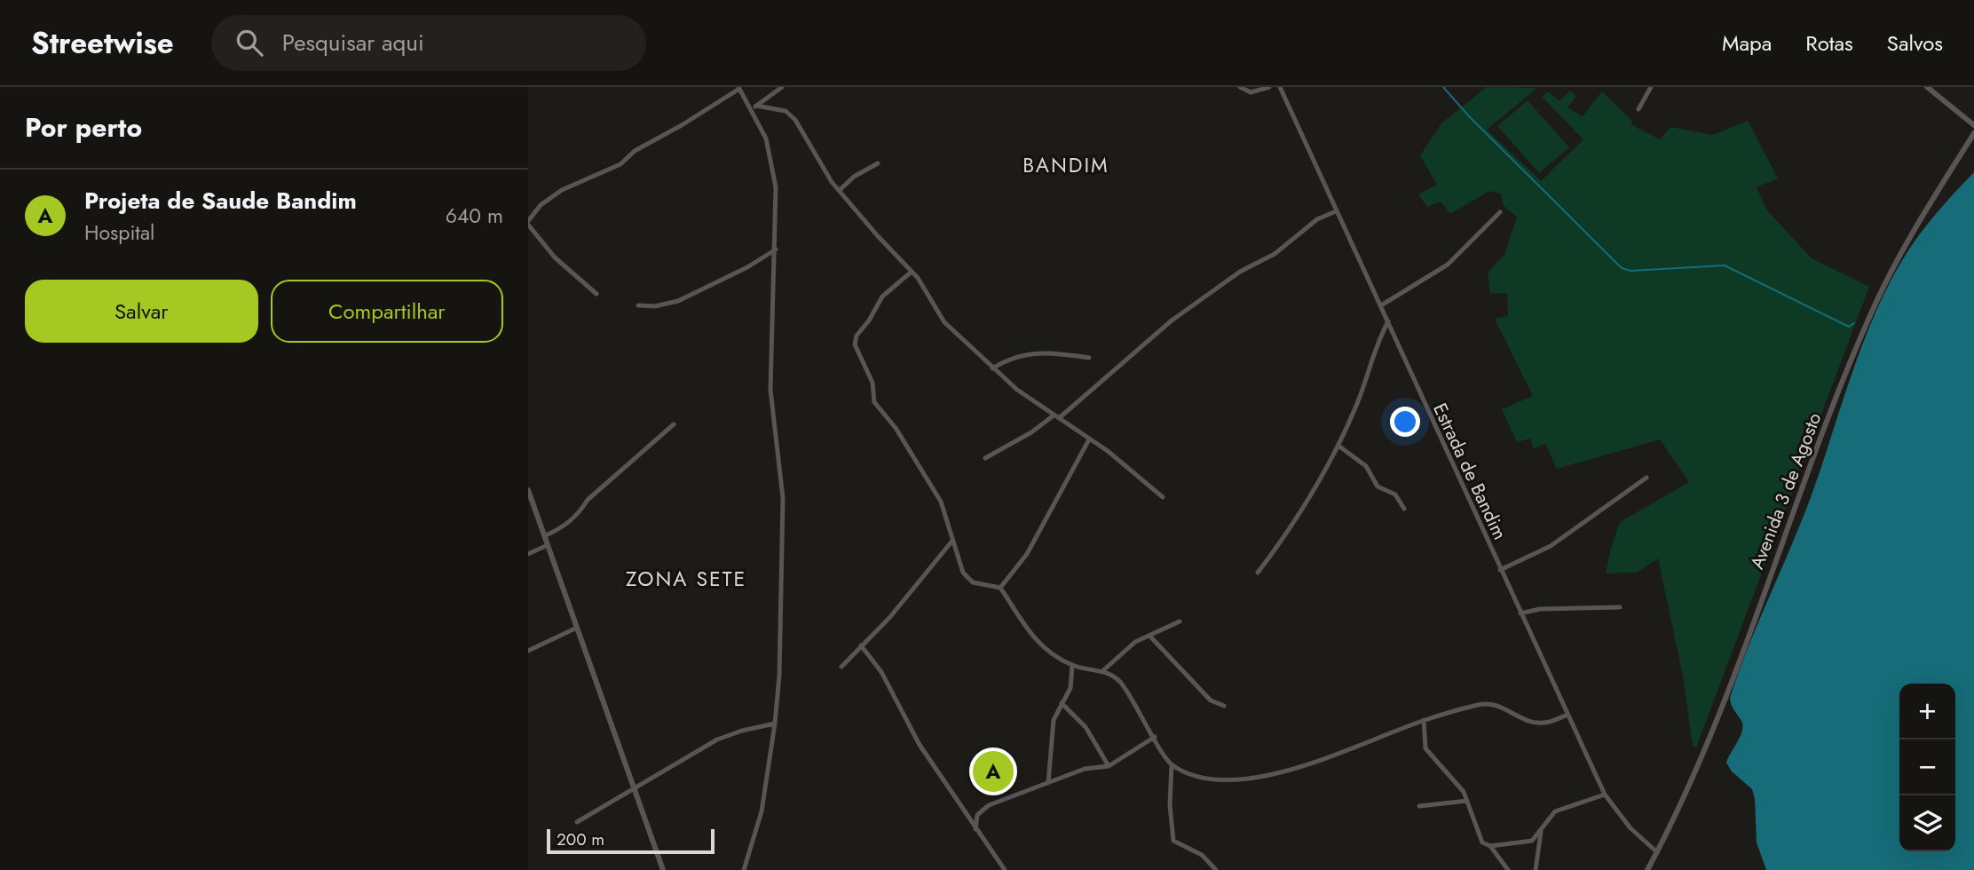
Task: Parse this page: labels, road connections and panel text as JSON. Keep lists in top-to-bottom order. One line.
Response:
{"streets":{"street":["Estrada de Bandim","Avenida 3 de Agosto"]},"crossings":[["Estrada de Bandim","Avenida 3 de Agosto"]],"districts":["BANDIM","ZONA SETE"],"scale_bar":"200 m","page":{"header":"Streetwise","search":"Pesquisar aqui","nav":["Mapa","Rotas","Salvos"],"heading":"Por perto","list":[{"mark":"A","name":"Projeta de Saude Bandim","note":"Hospital","value":"640 m"}],"buttons":["Salvar","Compartilhar"],"map_buttons":["+","−"],"pins":"A","scale":"200 m"}}
